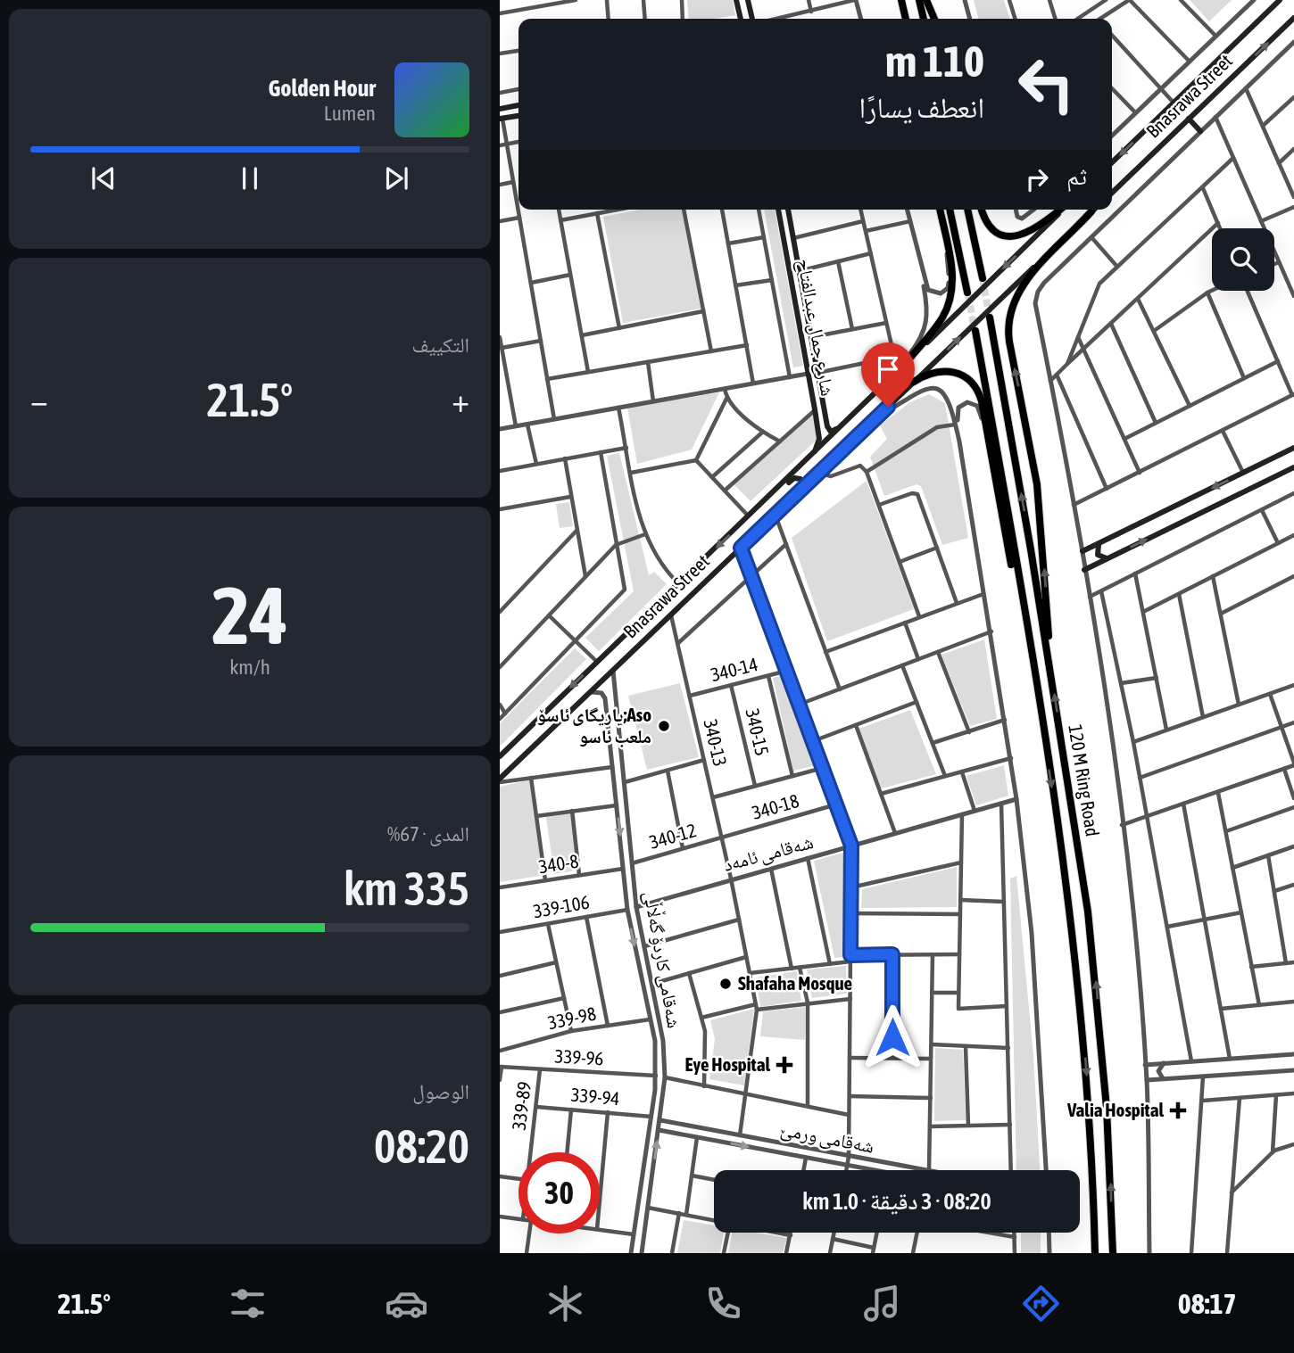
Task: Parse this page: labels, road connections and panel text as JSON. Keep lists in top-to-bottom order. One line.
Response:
{"streets":{"highway":["120 M Ring Road"],"main road":["Bnasrawa Street","شارع جمال عبدالفتاح"],"street":["340-14","340-15","340-13","340-18","340-12","شەقامی ئامەد","340-8","339-106","شەقامی کاردۆ گەڵاڵی","339-98","339-96","339-94","339-89","شەقامی ورمێ"]},"crossings":[["Bnasrawa Street","شارع جمال عبدالفتاح"],["Bnasrawa Street","340-13"],["Bnasrawa Street","شەقامی کاردۆ گەڵاڵی"],["340-14","340-15"],["340-14","340-13"],["340-13","340-18"],["340-13","340-12"],["340-13","شەقامی ئامەد"],["340-13","شەقامی ورمێ"],["340-18","340-12"],["340-12","شەقامی کاردۆ گەڵاڵی"],["شەقامی ئامەد","شەقامی کاردۆ گەڵاڵی"],["340-8","شەقامی کاردۆ گەڵاڵی"],["339-106","شەقامی کاردۆ گەڵاڵی"],["شەقامی کاردۆ گەڵاڵی","339-98"],["شەقامی کاردۆ گەڵاڵی","339-96"],["شەقامی کاردۆ گەڵاڵی","339-94"],["شەقامی کاردۆ گەڵاڵی","شەقامی ورمێ"],["339-96","339-89"],["339-94","339-89"]],"places":{"other":["یاریگای ئاسۆ;Aso ملعب ئاسو","Shafaha Mosque"],"health":["Eye Hospital","Valia Hospital"]},"page":{"turn":["110 m","انعطف يسارًا"],"song":["Golden Hour","Lumen"],"then":"ثم","tile":["التكييف",["24","km/h"],["المدى · 67%","335 km"],["الوصول","08:20"]],"heat":["−","21.5°","+"],"limit":"30","trip":"08:20 · 3 دقيقة · 1.0 km","tabs":["08:17","21.5°"]}}
